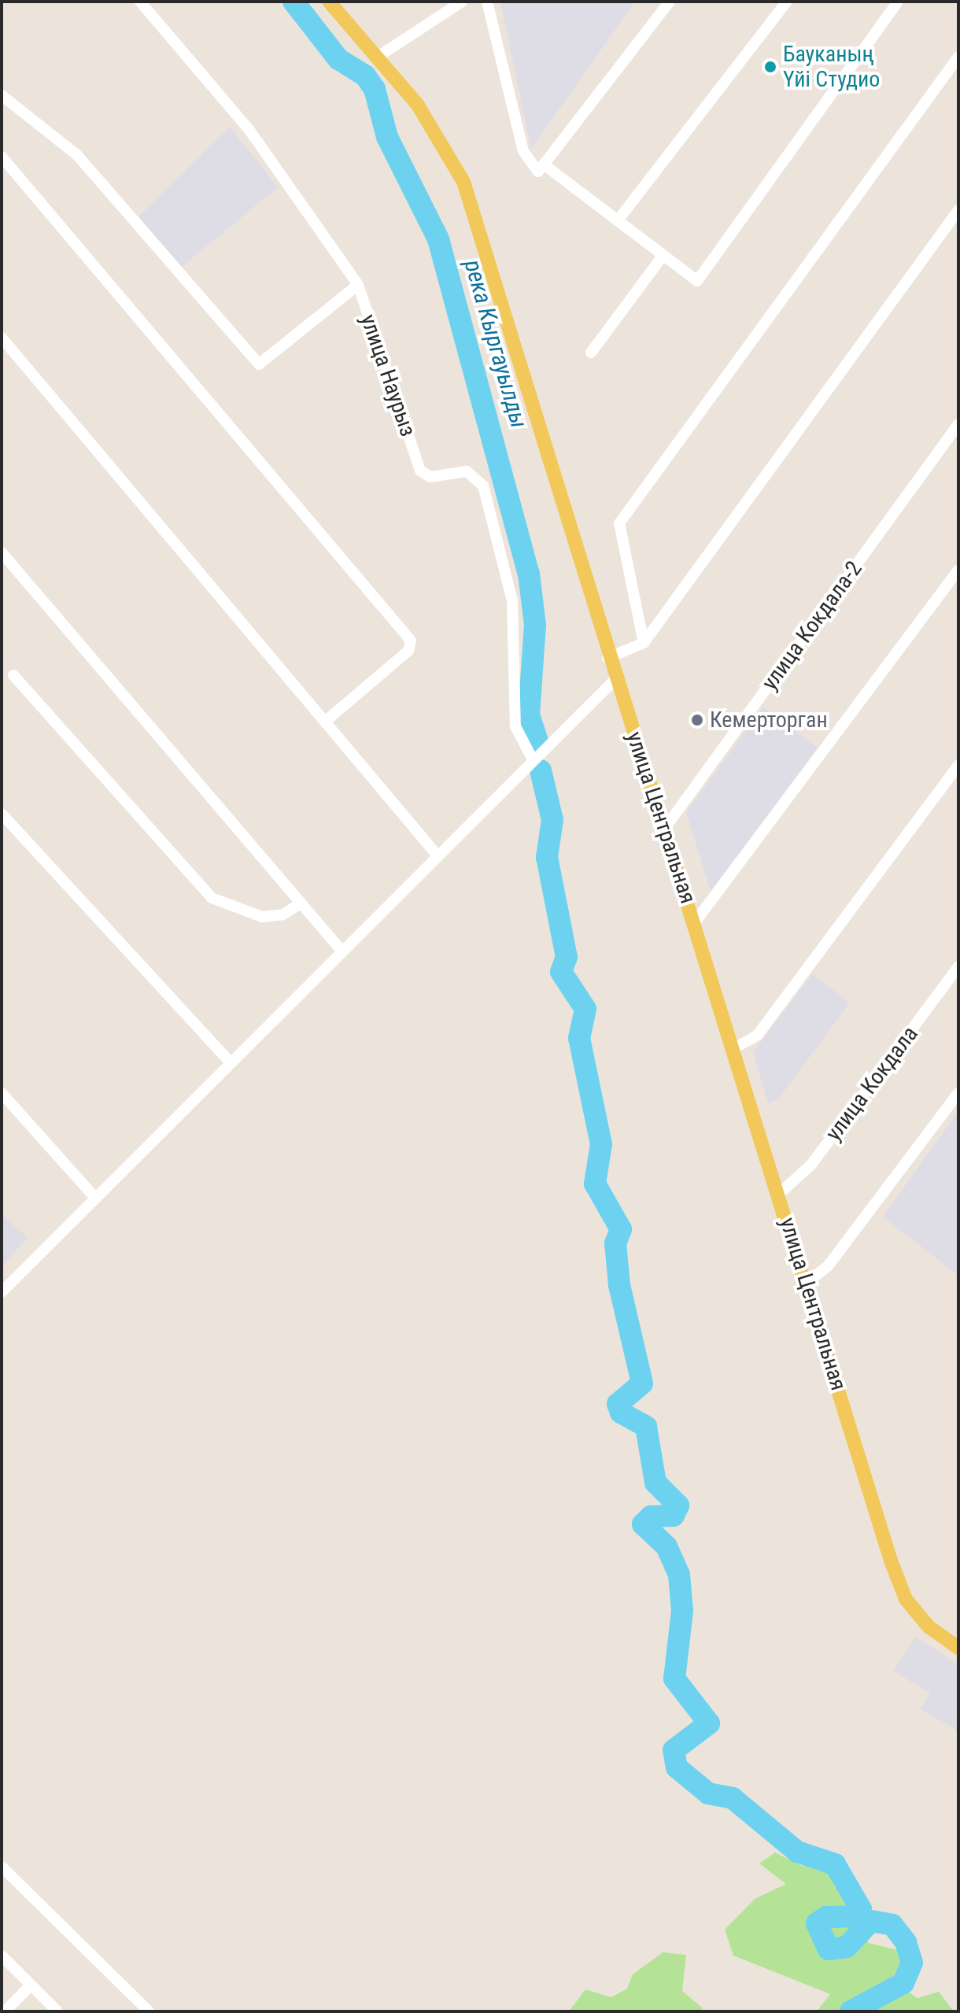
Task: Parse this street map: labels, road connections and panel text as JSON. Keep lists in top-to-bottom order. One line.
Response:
{"streets":{"main road":["улица Центральная"],"street":["улица Наурыз","улица Кокдала-2","улица Кокдала"]},"crossings":[["улица Кокдала-2","улица Центральная"],["улица Центральная","улица Кокдала"]],"water":["река Кыргауылды"],"places":["Бауканың Үйі Студио","Кемерторган"]}
